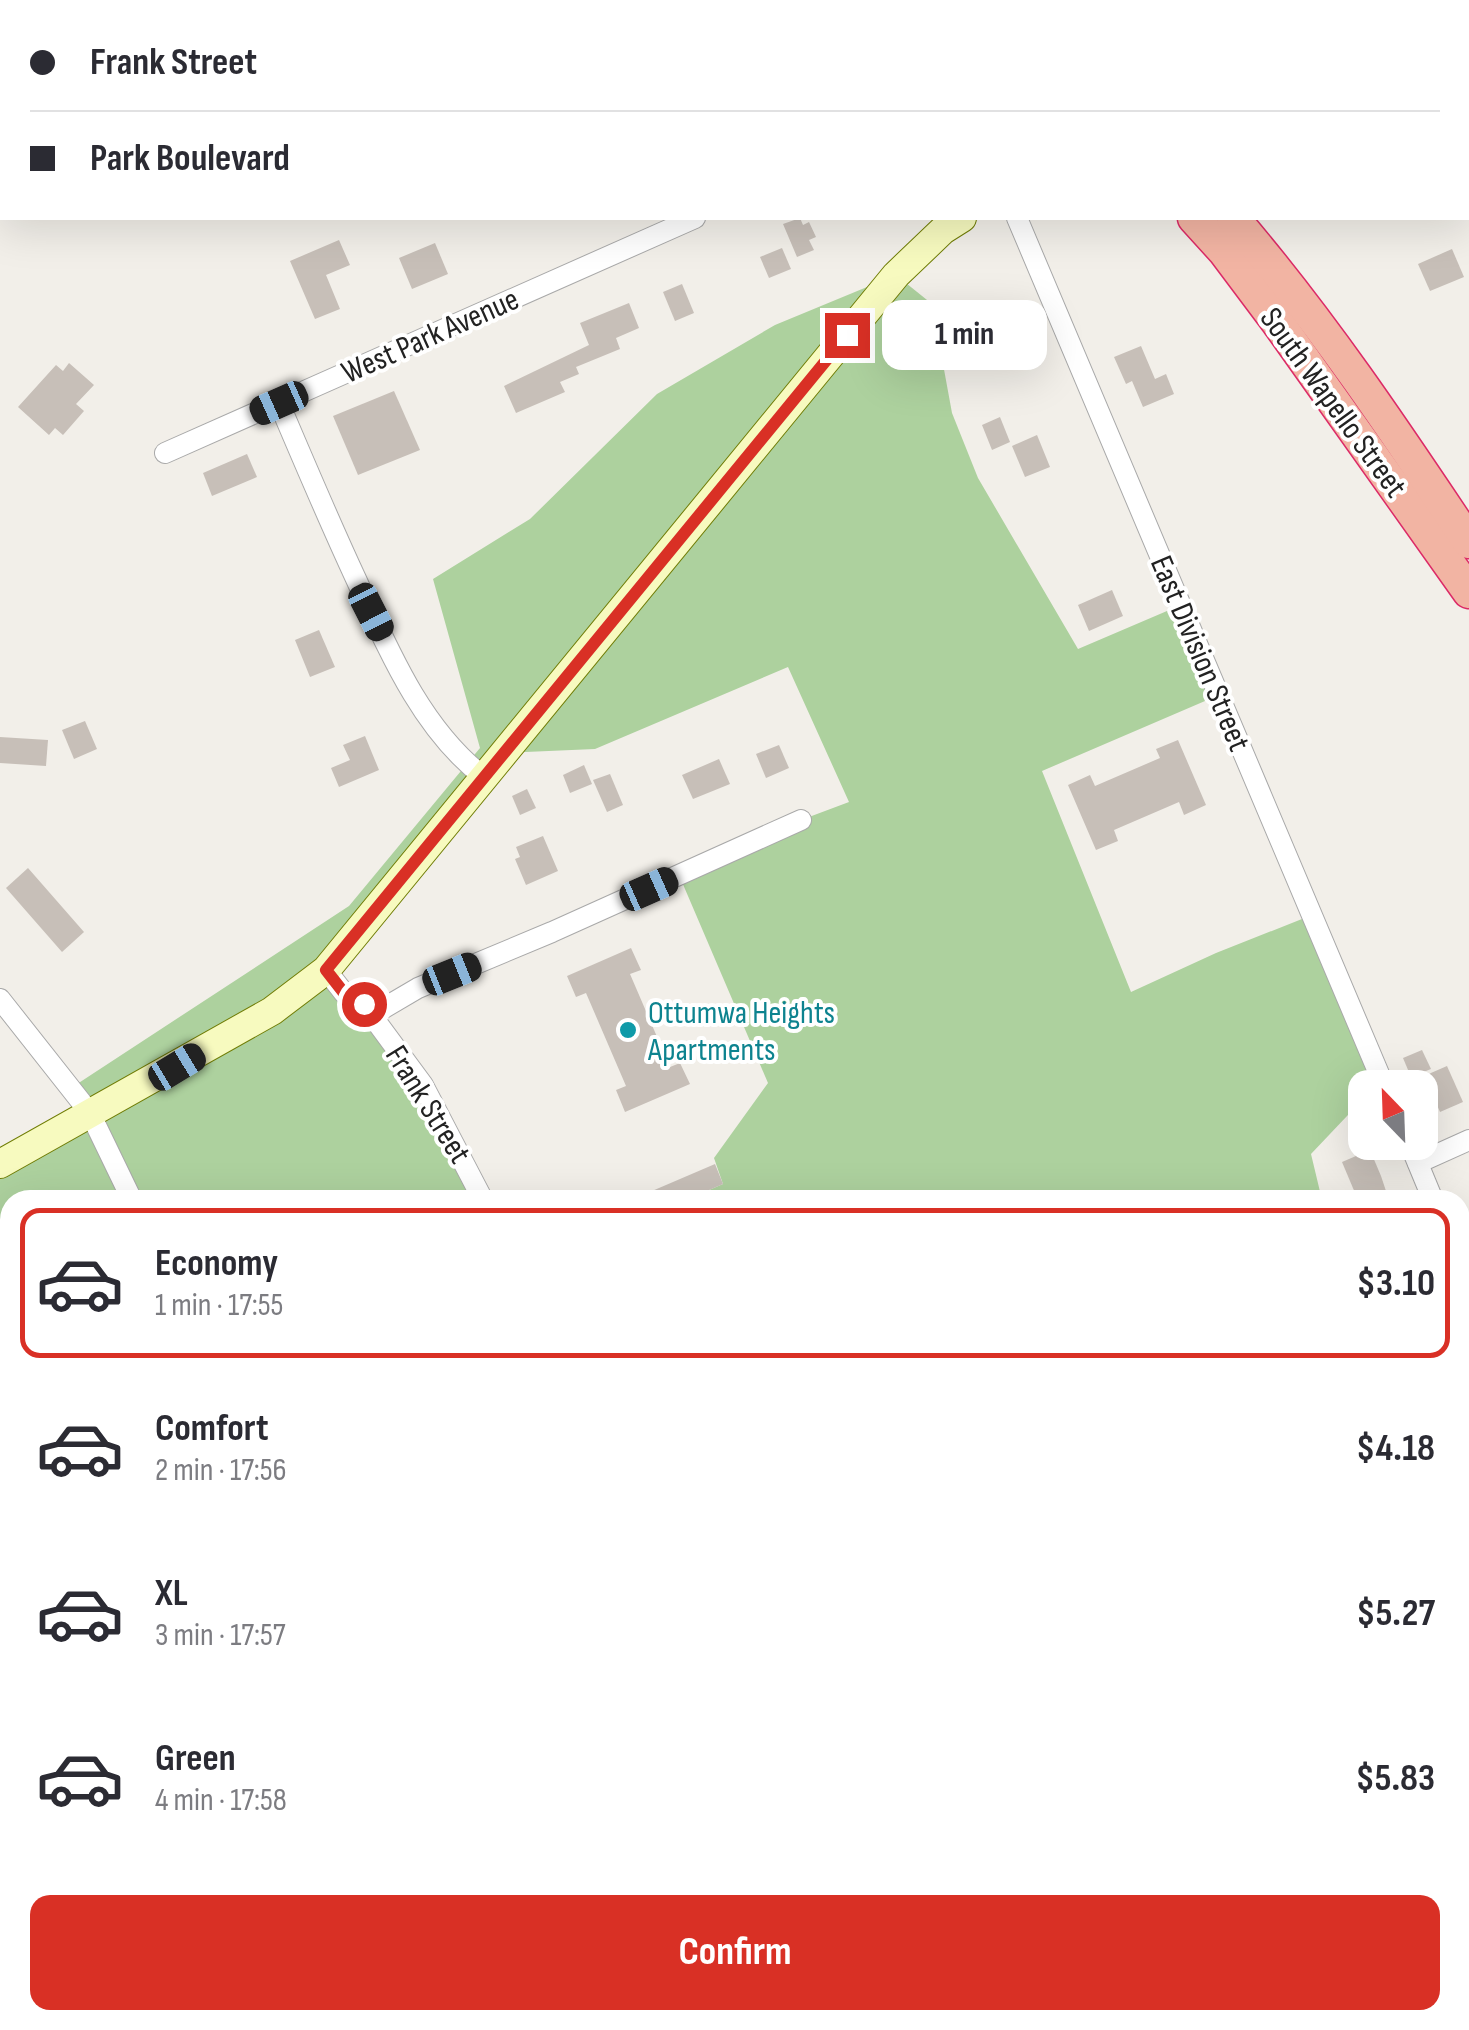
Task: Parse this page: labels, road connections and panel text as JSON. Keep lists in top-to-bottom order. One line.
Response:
{"streets":{"highway":["South Wapello Street"],"street":["West Park Avenue","East Division Street","Frank Street"]},"places":["Ottumwa Heights Apartments"],"north":"top left","page":{"banner":["Frank Street","Park Boulevard"],"bubble":"1 min","list":[{"name":"Economy","note":"1 min · 17:55","value":"$3.10"},{"name":"Comfort","note":"2 min · 17:56","value":"$4.18"},{"name":"XL","note":"3 min · 17:57","value":"$5.27"},{"name":"Green","note":"4 min · 17:58","value":"$5.83"}],"buttons":"Confirm"}}
